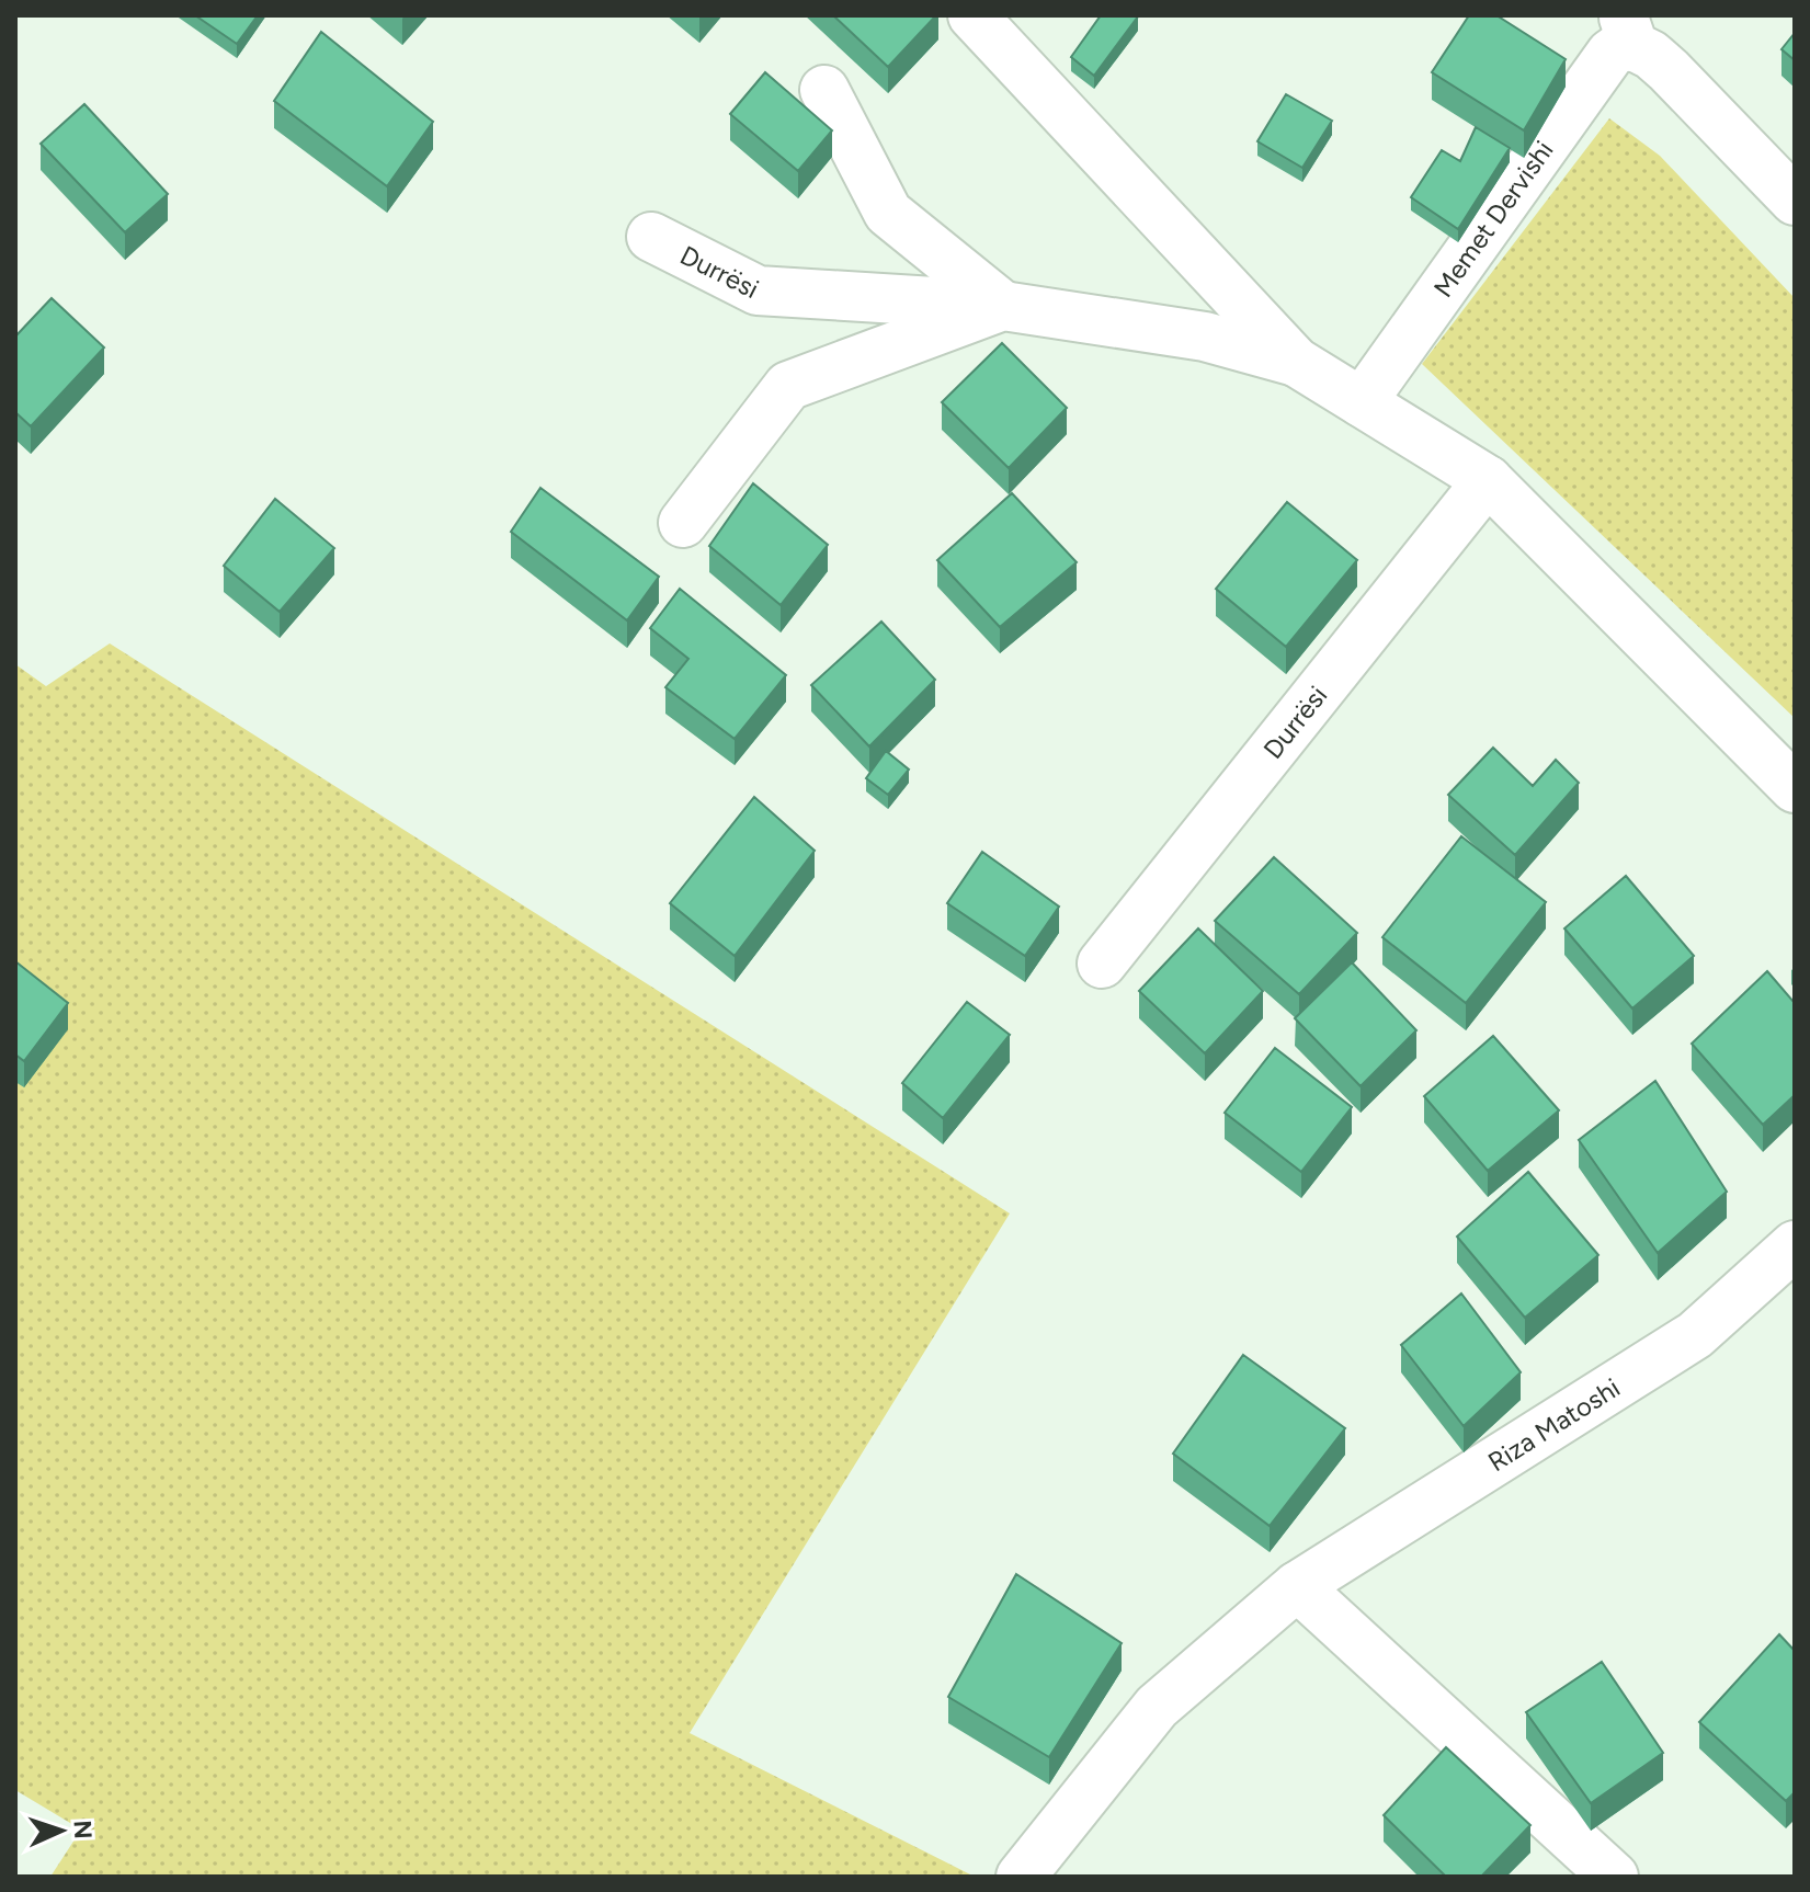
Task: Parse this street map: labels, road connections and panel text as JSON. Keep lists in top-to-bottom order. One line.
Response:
{"streets":{"street":["Memet Dervishi","Durrësi","Riza Matoshi"]},"crossings":[["Memet Dervishi","Durrësi"]],"north":"right"}
